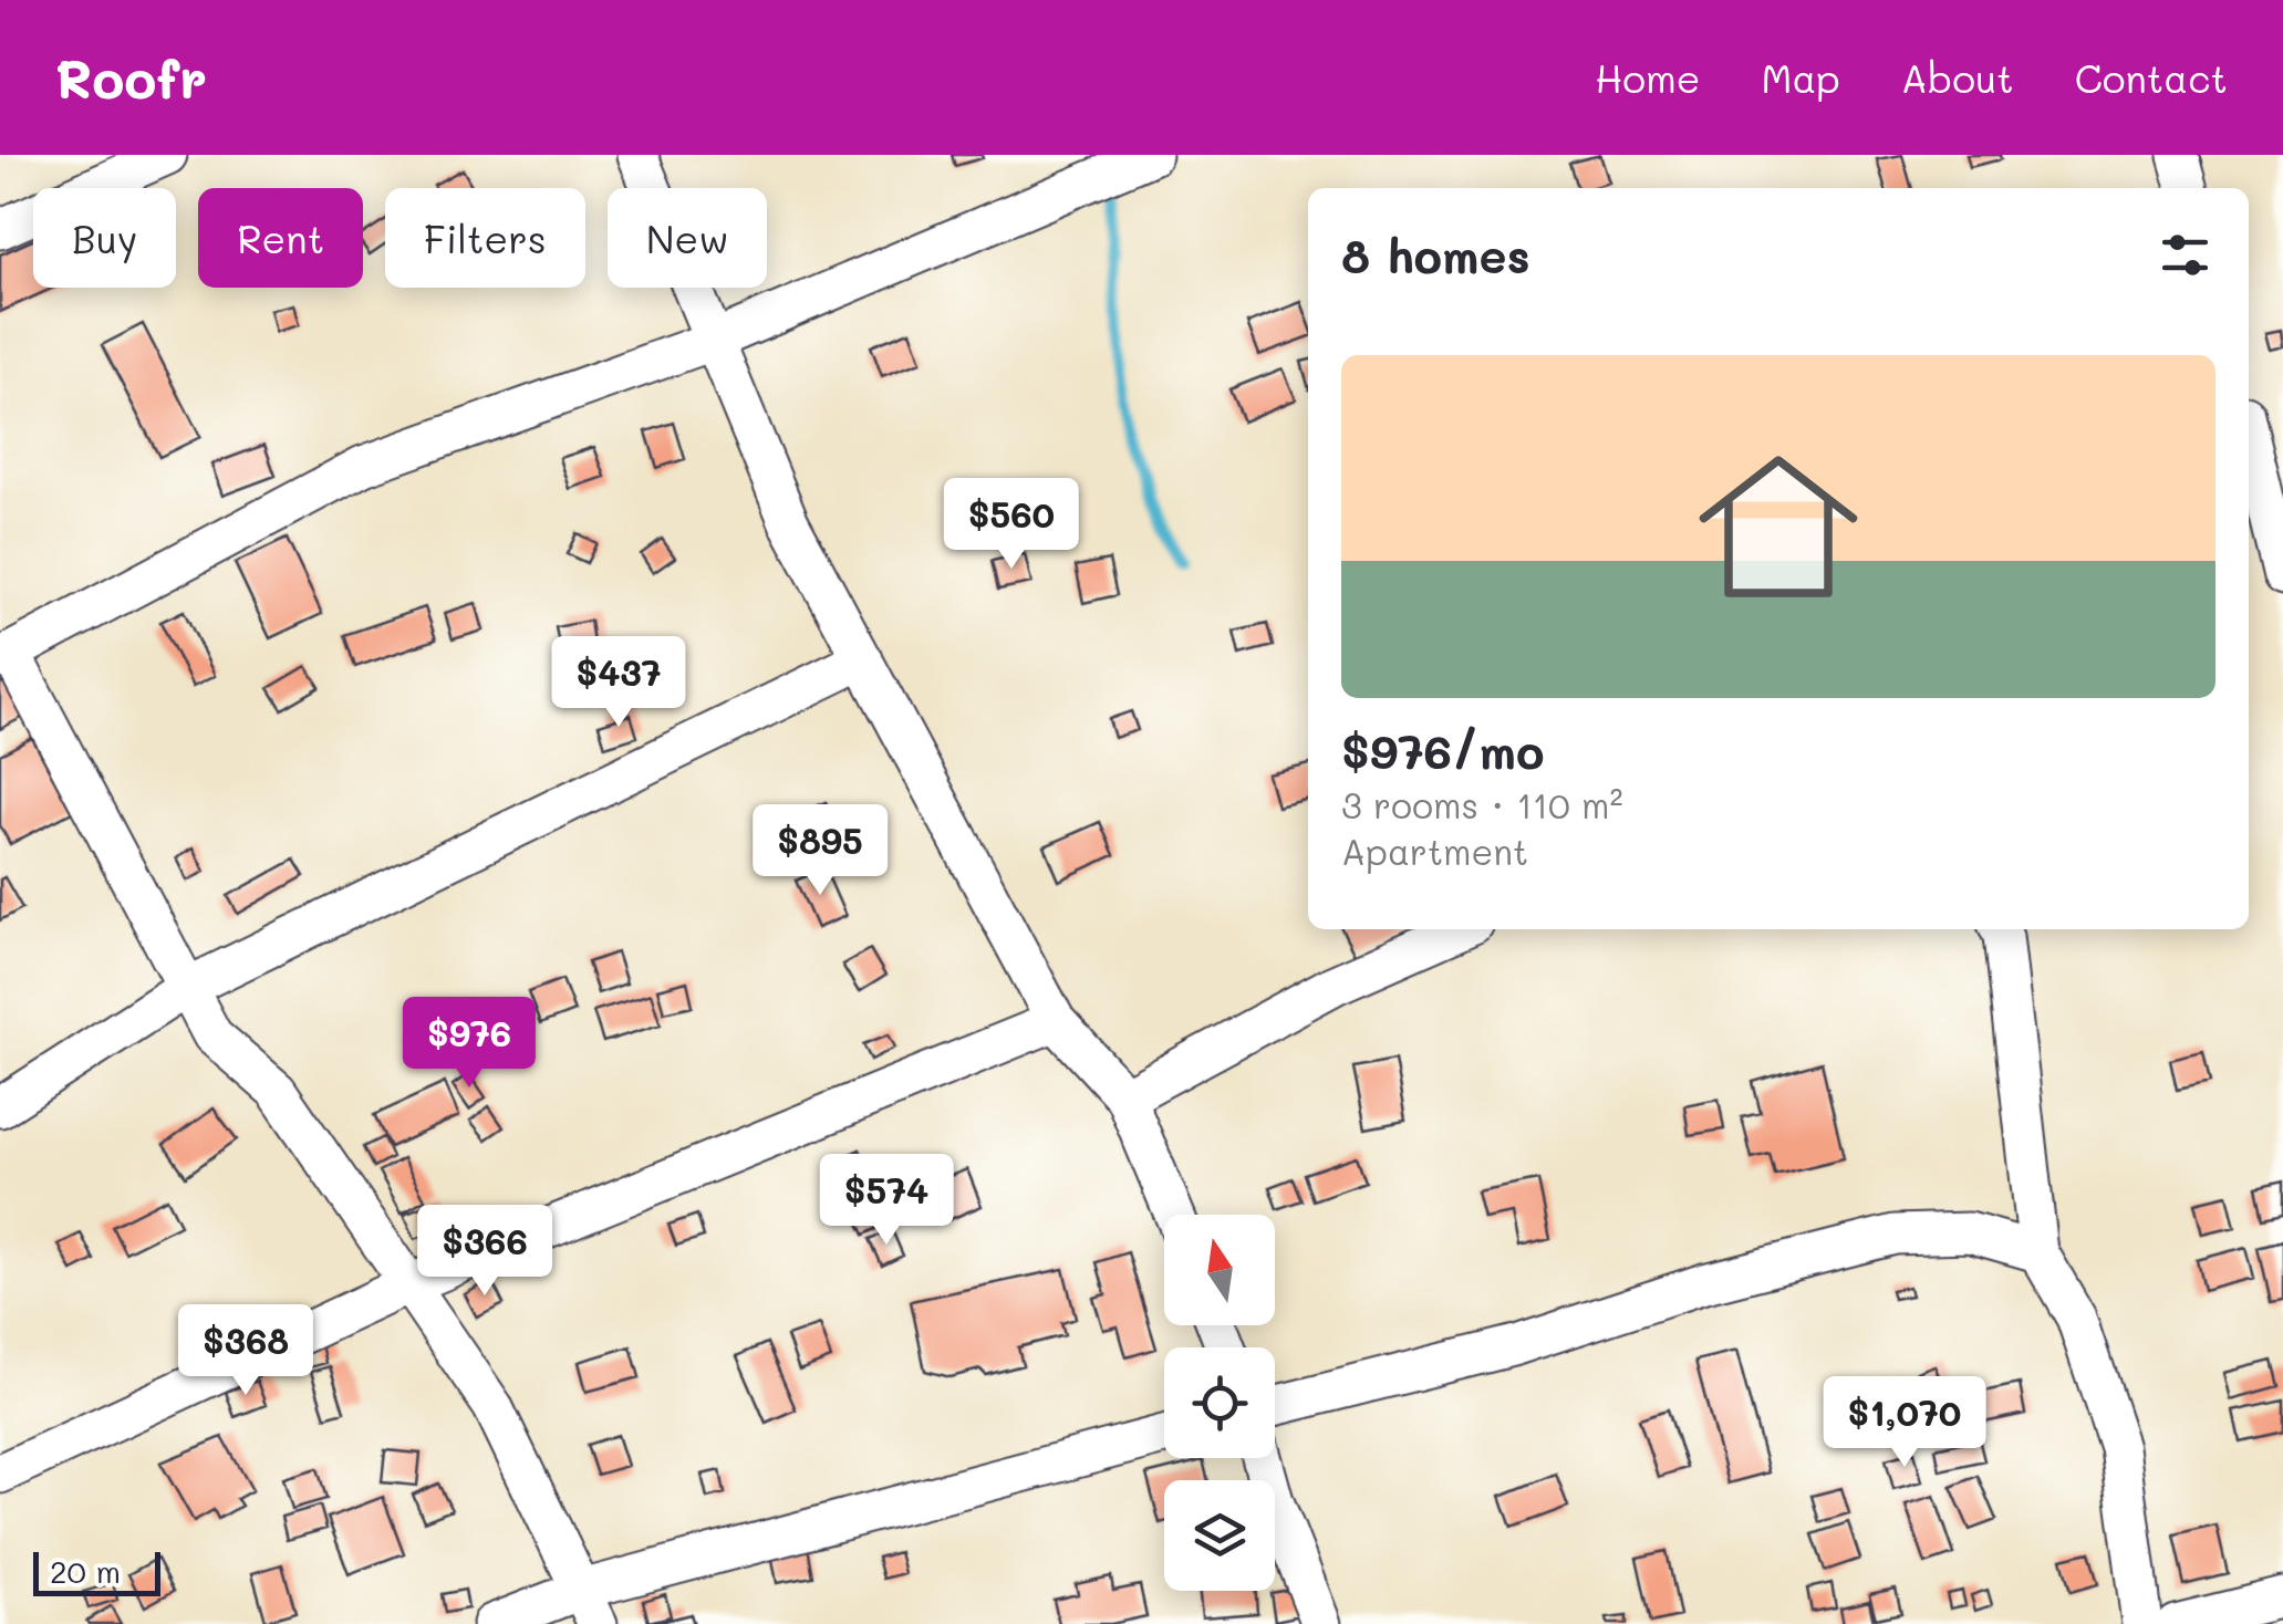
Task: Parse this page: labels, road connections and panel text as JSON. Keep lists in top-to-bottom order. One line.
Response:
{"scale_bar":"20 m","north":"top","page":{"header":"Roofr","nav":["Home","Map","About","Contact"],"chip":["Buy","Rent","Filters","New"],"heading":"8 homes","list":[{"name":"$976/mo","note":"3 rooms · 110 m² · Apartment"}],"price":["$560","$437","$895","$976","$574","$366","$368","$1,070"],"scale":"20 m"}}
